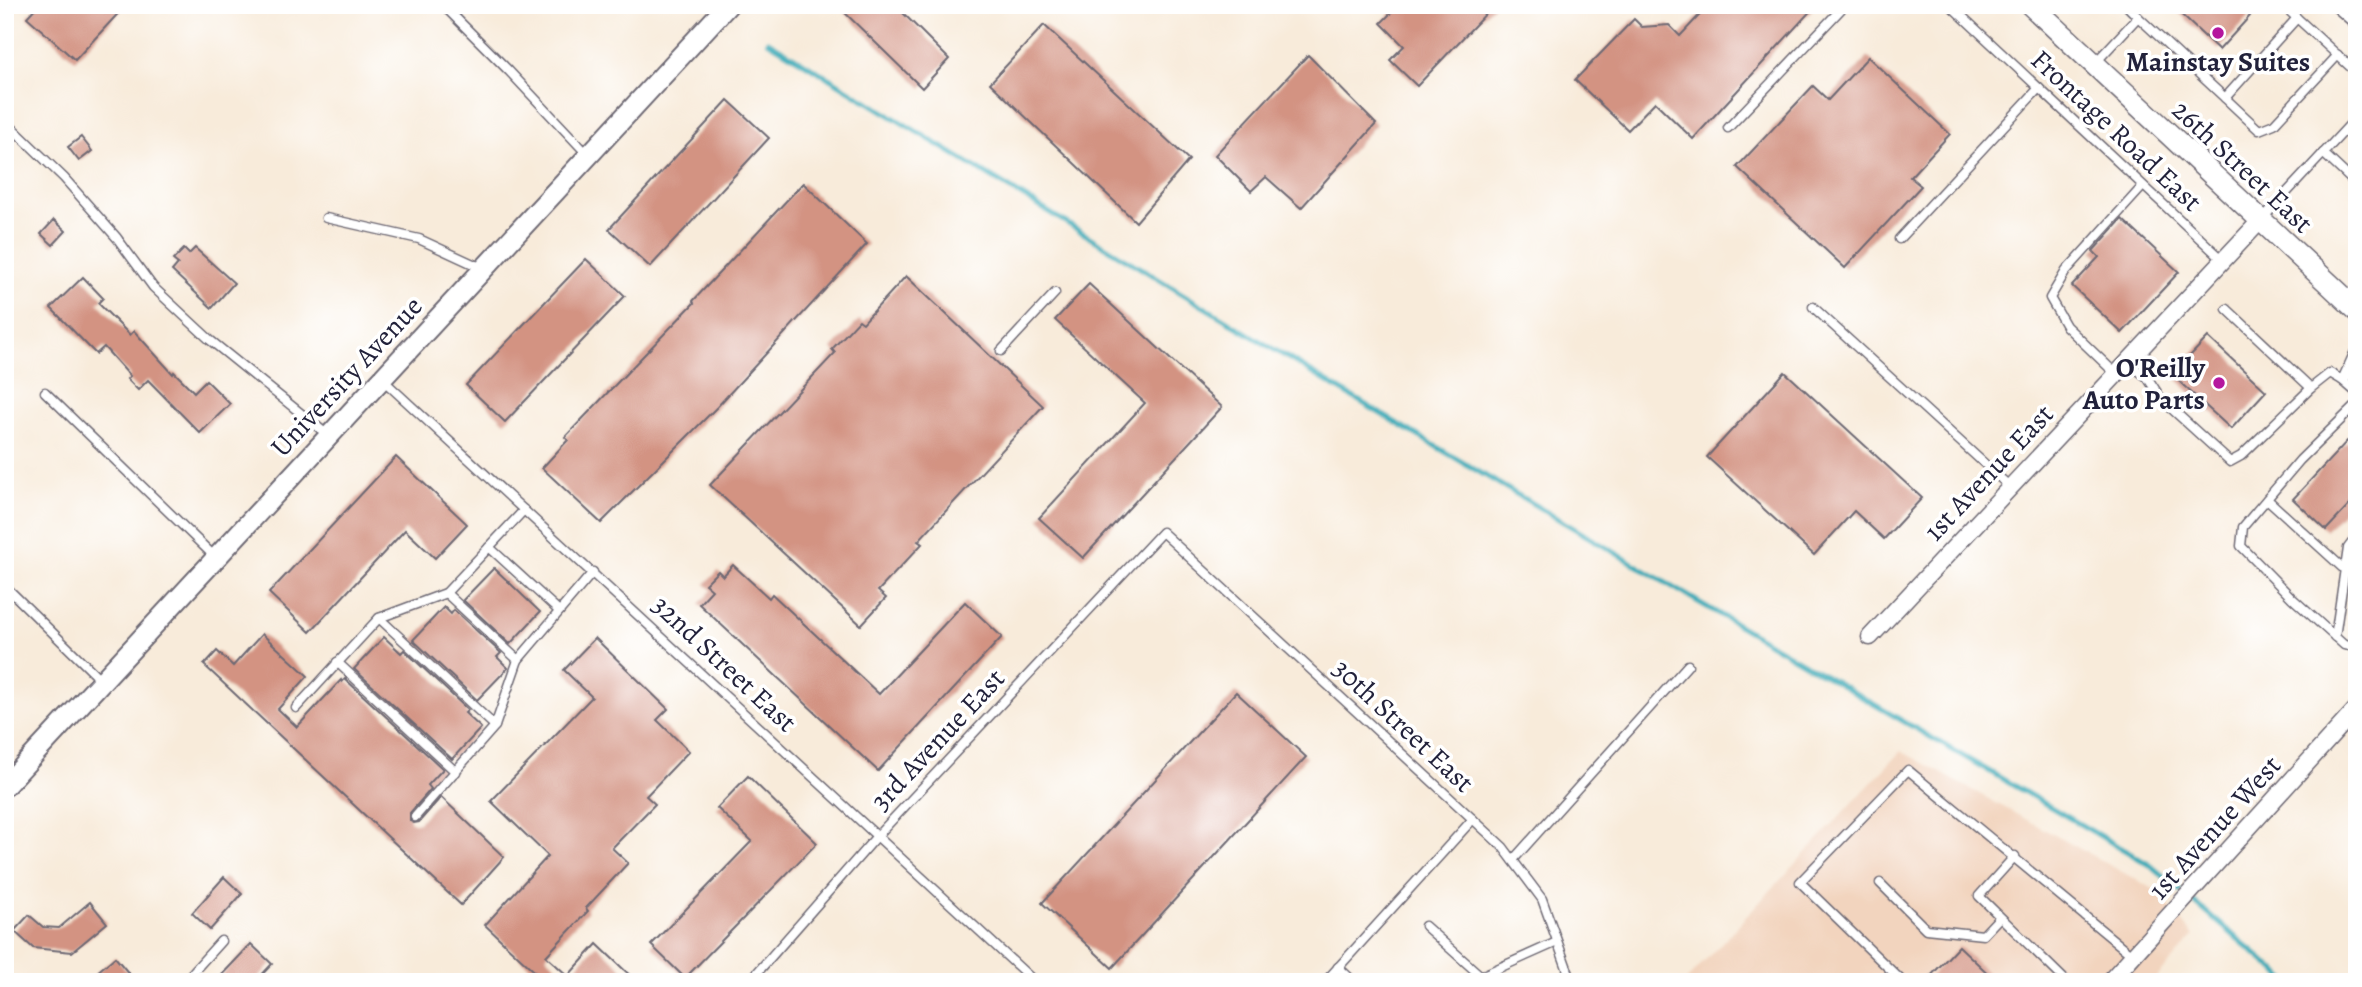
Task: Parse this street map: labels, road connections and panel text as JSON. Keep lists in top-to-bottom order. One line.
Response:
{"streets":{"main road":["26th Street East"],"street":["University Avenue","1st Avenue East","1st Avenue West"],"lane":["Frontage Road East","32nd Street East","30th Street East","3rd Avenue East"]},"crossings":[["Frontage Road East","1st Avenue East"],["26th Street East","1st Avenue East"],["University Avenue","32nd Street East"],["32nd Street East","3rd Avenue East"],["30th Street East","3rd Avenue East"]],"places":["Mainstay Suites","O'Reilly Auto Parts"]}
